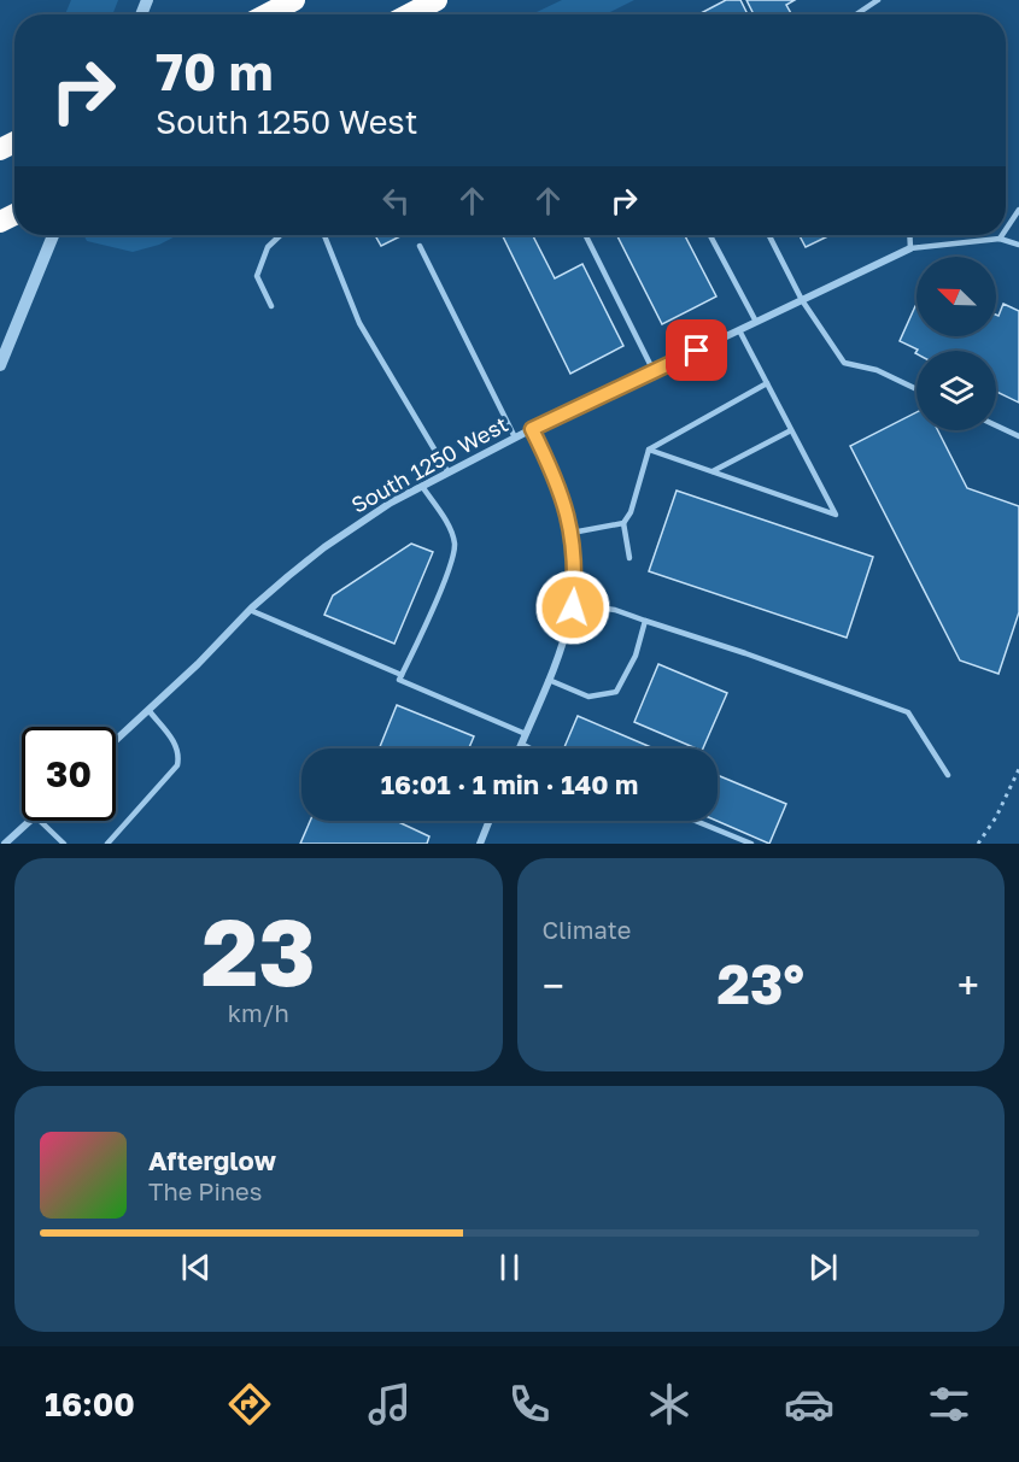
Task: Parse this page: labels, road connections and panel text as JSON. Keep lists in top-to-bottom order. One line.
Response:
{"streets":{"street":["South 1250 West"]},"north":"top left","page":{"turn":["70 m","South 1250 West"],"limit":"30","trip":"16:01 · 1 min · 140 m","tile":[["23","km/h"],"Climate"],"heat":["−","23°","+"],"song":["Afterglow","The Pines"],"tabs":"16:00"}}
